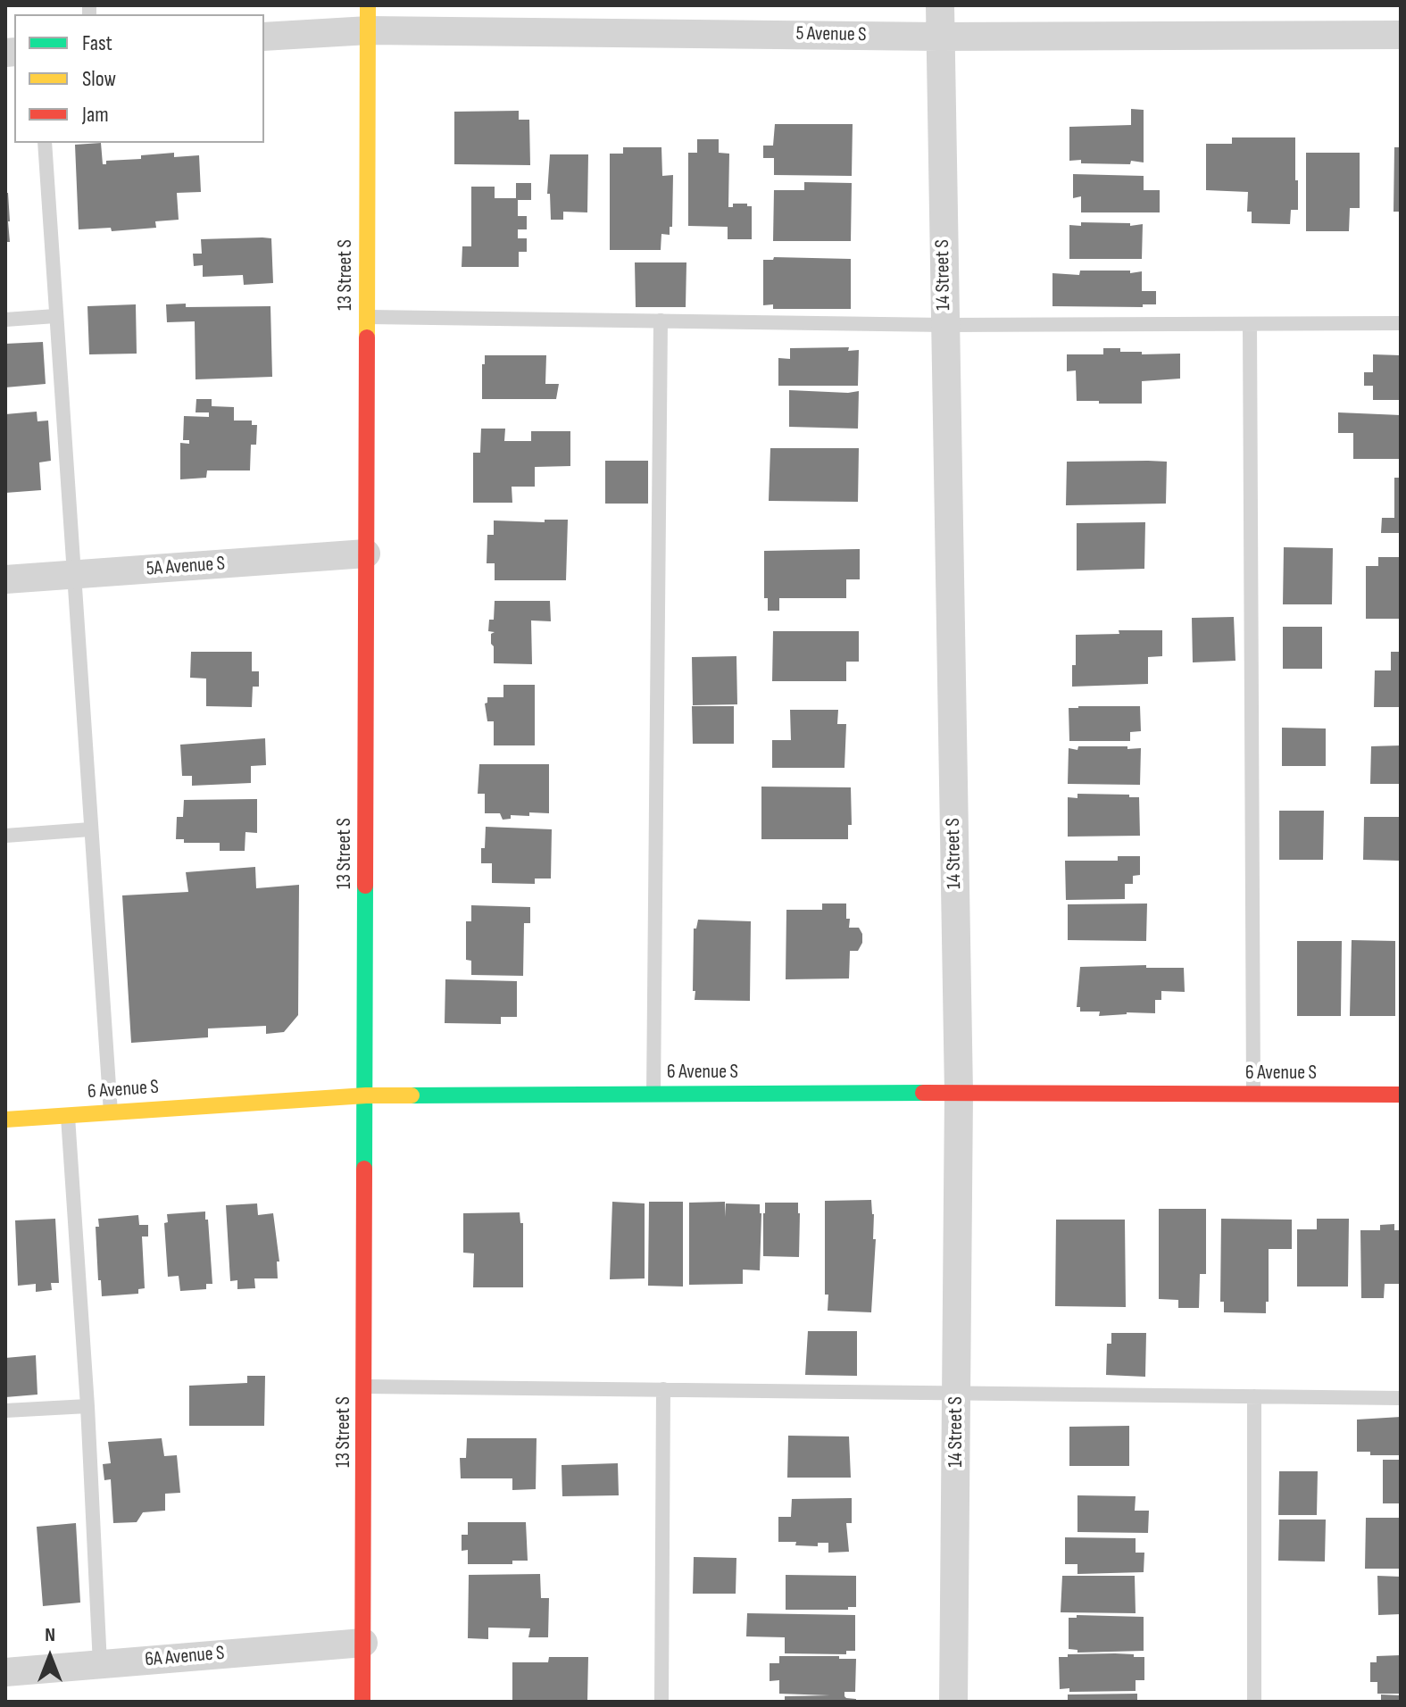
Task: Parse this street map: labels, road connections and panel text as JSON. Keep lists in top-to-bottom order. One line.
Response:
{"streets":{"street":["5 Avenue S","13 Street S","14 Street S","5A Avenue S","6 Avenue S","6A Avenue S"]},"crossings":[["5 Avenue S","13 Street S"],["5 Avenue S","14 Street S"],["13 Street S","5A Avenue S"],["13 Street S","6 Avenue S"],["13 Street S","6A Avenue S"],["14 Street S","6 Avenue S"]],"legend":["Fast","Slow","Jam"],"north":"top"}
